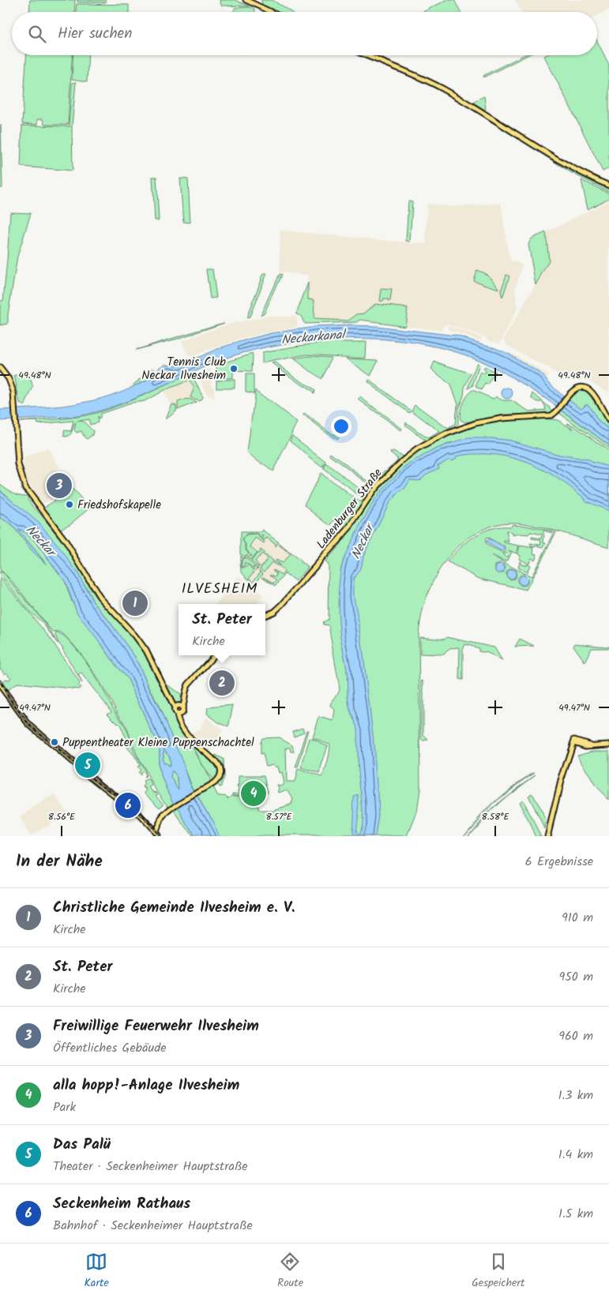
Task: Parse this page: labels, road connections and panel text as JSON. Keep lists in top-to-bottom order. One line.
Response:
{"streets":{"main road":["Ladenburger Straße"]},"districts":["ILVESHEIM"],"water":["Neckarkanal","Neckar"],"places":["Tennis Club Neckar Ilvesheim","Friedshofskapelle","Puppentheater Kleine Puppenschachtel"],"page":{"search":"Hier suchen","pins":["3","1","2","5","4","6"],"popup":["St. Peter","Kirche"],"heading":["In der Nähe","6 Ergebnisse"],"list":[{"mark":"1","name":"Christliche Gemeinde Ilvesheim e. V.","note":"Kirche","value":"910 m"},{"mark":"2","name":"St. Peter","note":"Kirche","value":"950 m"},{"mark":"3","name":"Freiwillige Feuerwehr Ilvesheim","note":"Öffentliches Gebäude","value":"960 m"},{"mark":"4","name":"alla hopp!-Anlage Ilvesheim","note":"Park","value":"1.3 km"},{"mark":"5","name":"Das Palü","note":"Theater · Seckenheimer Hauptstraße","value":"1.4 km"},{"mark":"6","name":"Seckenheim Rathaus","note":"Bahnhof · Seckenheimer Hauptstraße","value":"1.5 km"}],"nav":["Karte","Route","Gespeichert"]},"coordinates":["49.48°N","49.47°N","8.56°E","8.57°E","8.58°E"]}
